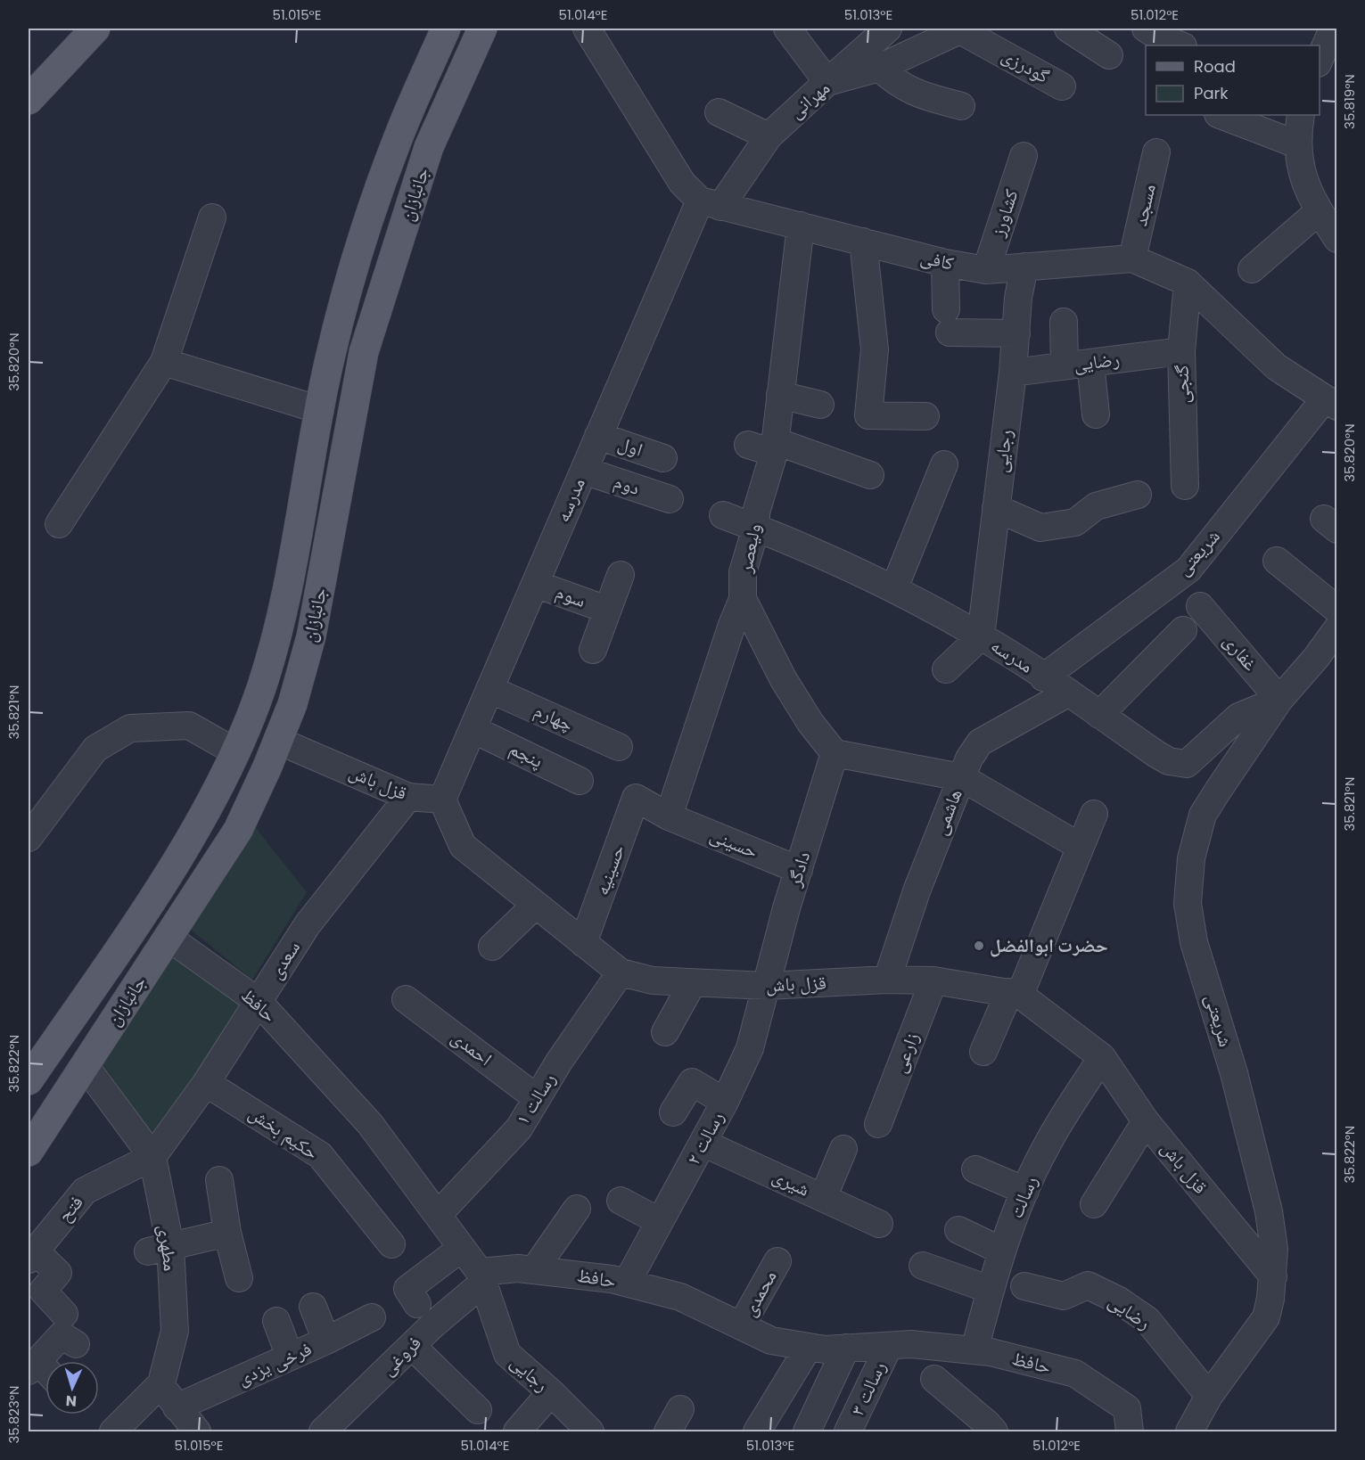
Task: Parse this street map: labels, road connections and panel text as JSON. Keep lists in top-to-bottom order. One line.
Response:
{"streets":{"main road":["جانبازان"],"street":["گودرزی","مهرانی","مسجد","کشاورز","کافی","رضایی","گنجی","اول","رجایی","دوم","مدرسه","ولیعصر","شریعتی","سوم","غفاری","چهارم","پنجم","قزل باش","هاشمی","حسینی","دادگر","حسینیه","سعدی","حافظ","احمدی","زارعی","رسالت ۱","حکیم بخش","رسالت ۲","شیری","رسالت","فتح","مطهری","محمدی","فروغی","فرخی یزدی","رسالت ۳"]},"crossings":[["گودرزی","مهرانی"],["مهرانی","کافی"],["مهرانی","مدرسه"],["جانبازان","قزل باش"],["جانبازان","حافظ"],["جانبازان","مطهری"],["مسجد","کافی"],["کشاورز","کافی"],["کافی","گنجی"],["کافی","رجایی"],["کافی","مدرسه"],["کافی","ولیعصر"],["کافی","شریعتی"],["رضایی","گنجی"],["رضایی","رجایی"],["رضایی","شریعتی"],["اول","مدرسه"],["رجایی","مدرسه"],["رجایی","حافظ"],["رجایی","فروغی"],["دوم","مدرسه"],["مدرسه","ولیعصر"],["مدرسه","شریعتی"],["مدرسه","سوم"],["مدرسه","غفاری"],["مدرسه","چهارم"],["مدرسه","پنجم"],["مدرسه","قزل باش"],["مدرسه","هاشمی"],["ولیعصر","دادگر"],["شریعتی","غفاری"],["شریعتی","قزل باش"],["قزل باش","هاشمی"],["قزل باش","دادگر"],["قزل باش","حسینیه"],["قزل باش","سعدی"],["قزل باش","زارعی"],["قزل باش","رسالت ۱"],["قزل باش","رسالت ۲"],["قزل باش","رسالت"],["حسینی","دادگر"],["حسینی","حسینیه"],["دادگر","رسالت ۲"],["سعدی","حافظ"],["سعدی","حکیم بخش"],["سعدی","فتح"],["سعدی","مطهری"],["حافظ","رسالت ۱"],["حافظ","رسالت ۲"],["حافظ","رسالت"],["حافظ","محمدی"],["حافظ","فروغی"],["حافظ","رسالت ۳"],["احمدی","رسالت ۱"],["رسالت ۲","شیری"],["فتح","مطهری"]],"places":["حضرت ابوالفضل"],"legend":["Road","Park"],"north":"bottom","coordinates":["51.015°E","51.014°E","51.013°E","51.012°E","35.819°N","35.820°N","35.821°N","35.822°N","35.823°N"]}
